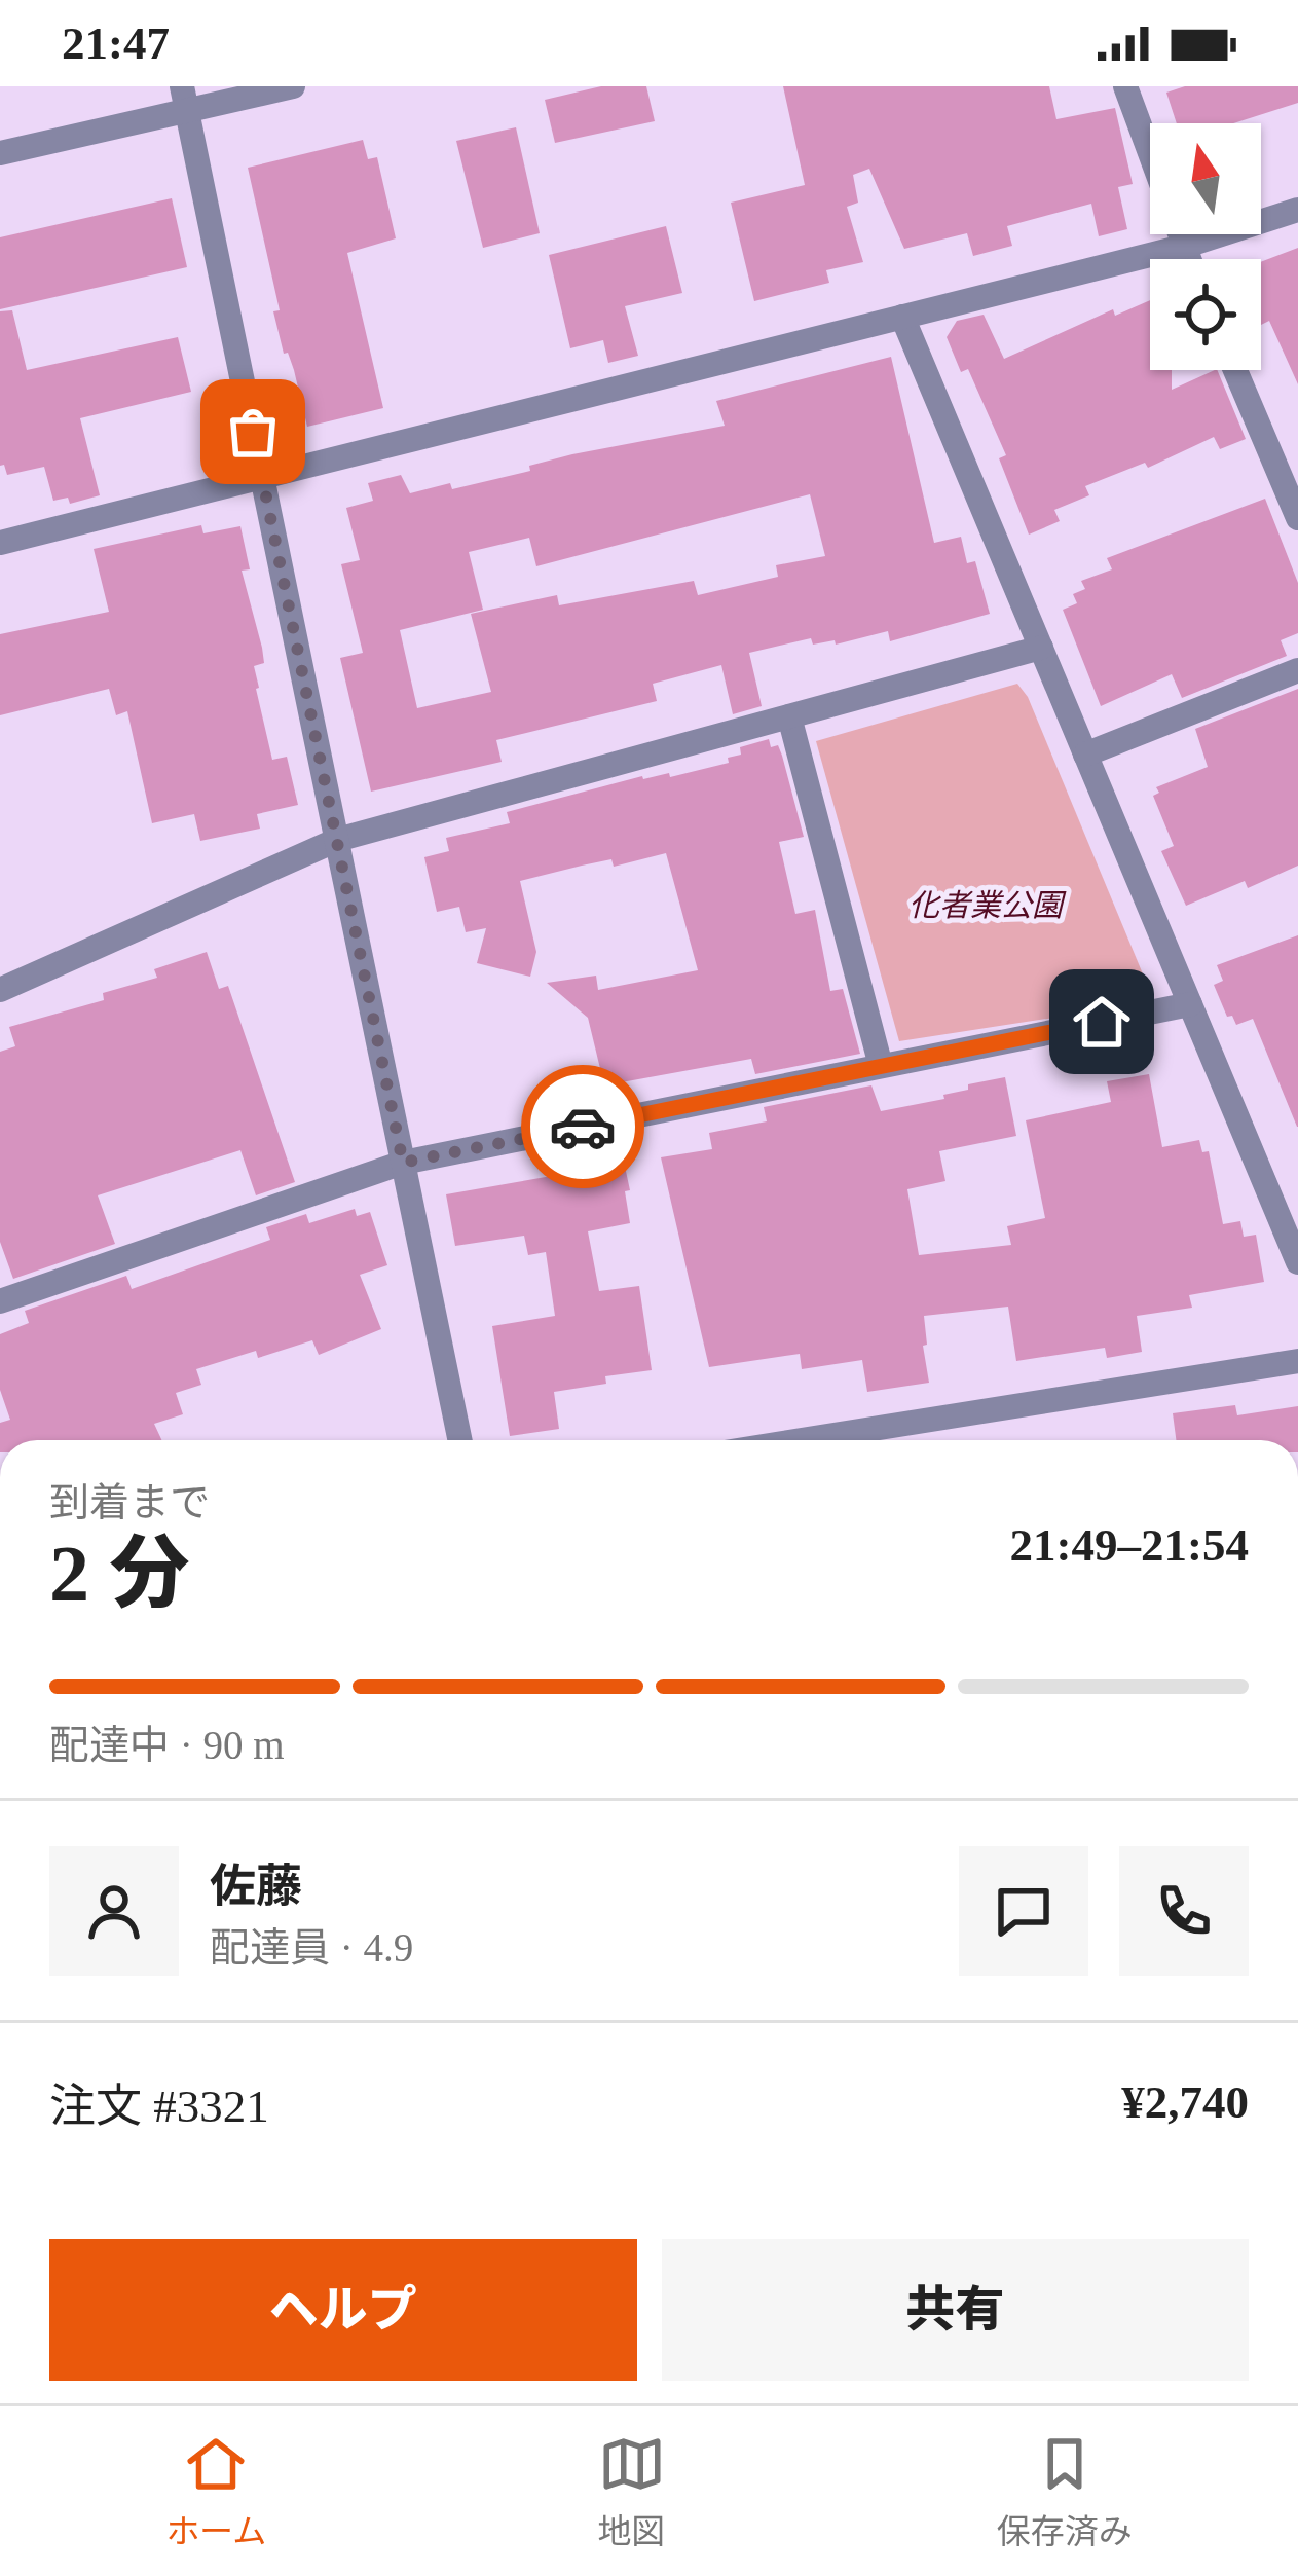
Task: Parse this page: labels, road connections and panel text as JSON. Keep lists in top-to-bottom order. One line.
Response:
{"parks":["化者業公園"],"north":"top","page":{"status":"21:47","heading":["2 分","到着まで","21:49–21:54"],"panel":["佐藤","配達員 · 4.9","注文 #3321","¥2,740"],"bar":"配達中 · 90 m","buttons":["ヘルプ","共有"],"tabs":["ホーム","地図","保存済み"]}}
